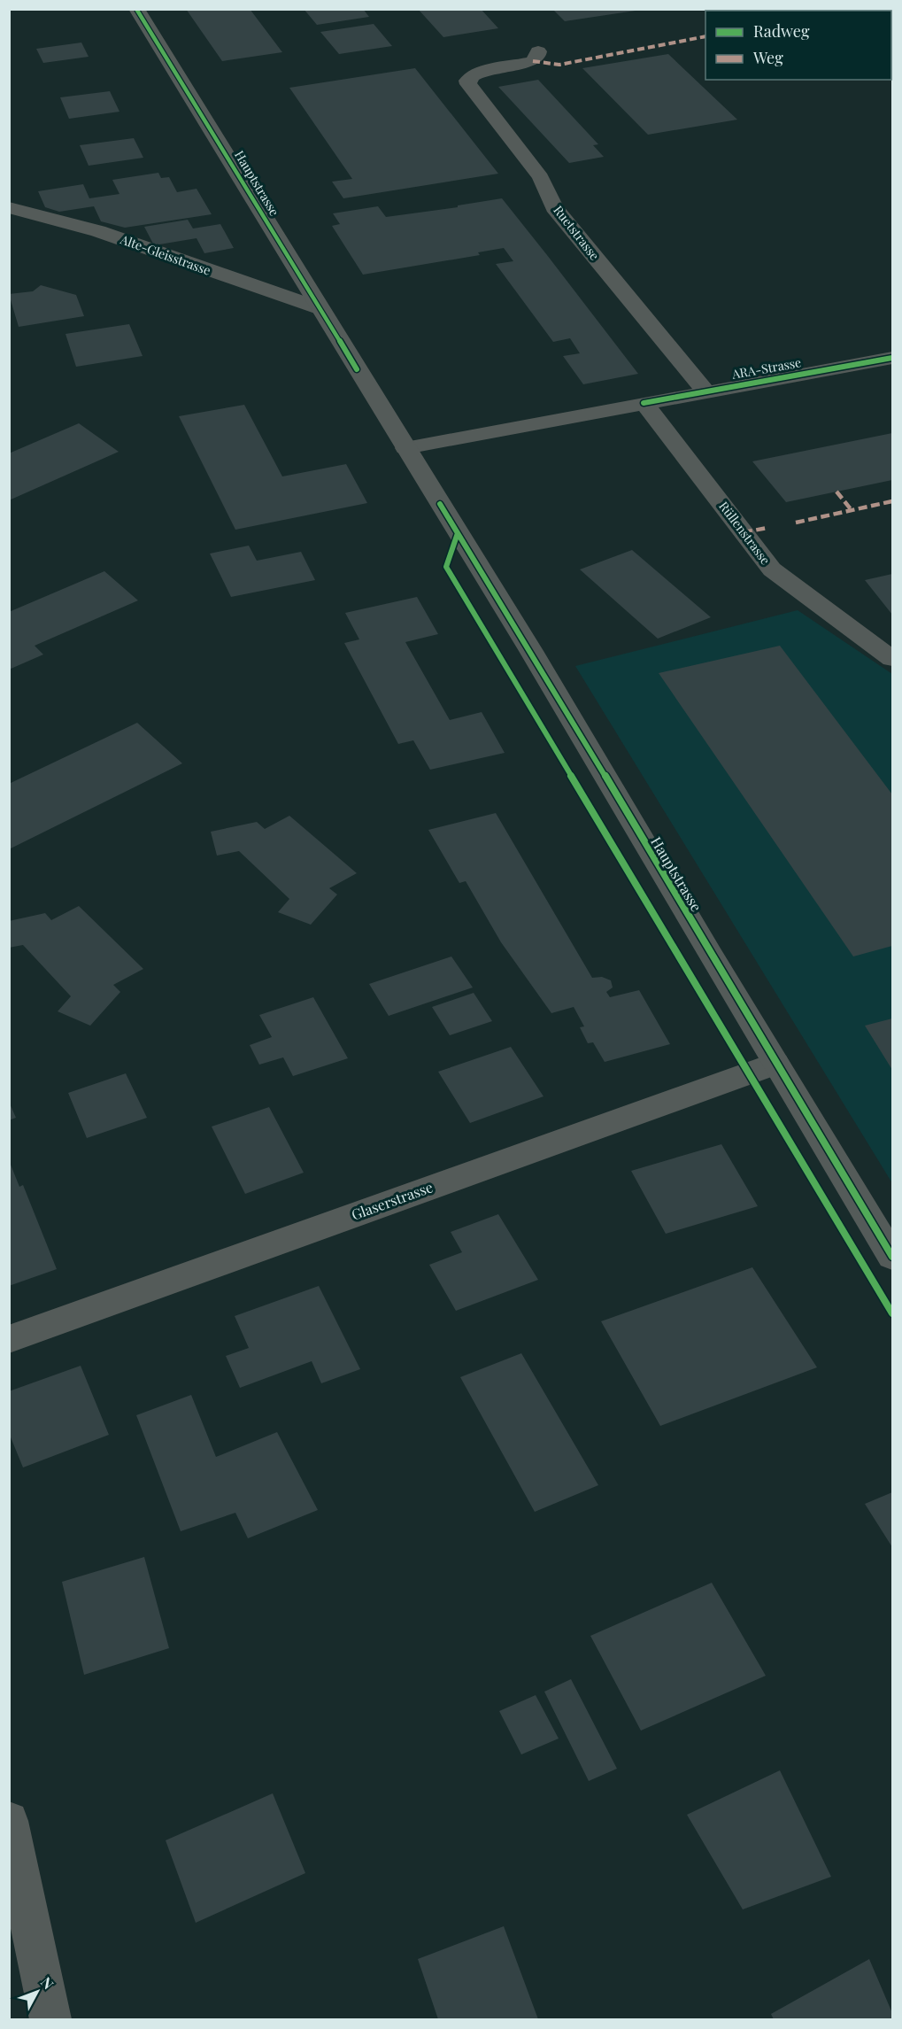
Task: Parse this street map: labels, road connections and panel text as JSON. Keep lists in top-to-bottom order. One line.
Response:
{"streets":{"street":["Hauptstrasse","Ruetstrasse","Alte-Gleisstrasse","ARA-Strasse","Rüllenstrasse","Glaserstrasse"]},"crossings":[["Hauptstrasse","Alte-Gleisstrasse"],["Hauptstrasse","ARA-Strasse"],["Hauptstrasse","Glaserstrasse"],["Ruetstrasse","ARA-Strasse"],["ARA-Strasse","Rüllenstrasse"]],"legend":["Radweg","Weg"],"north":"top right"}
